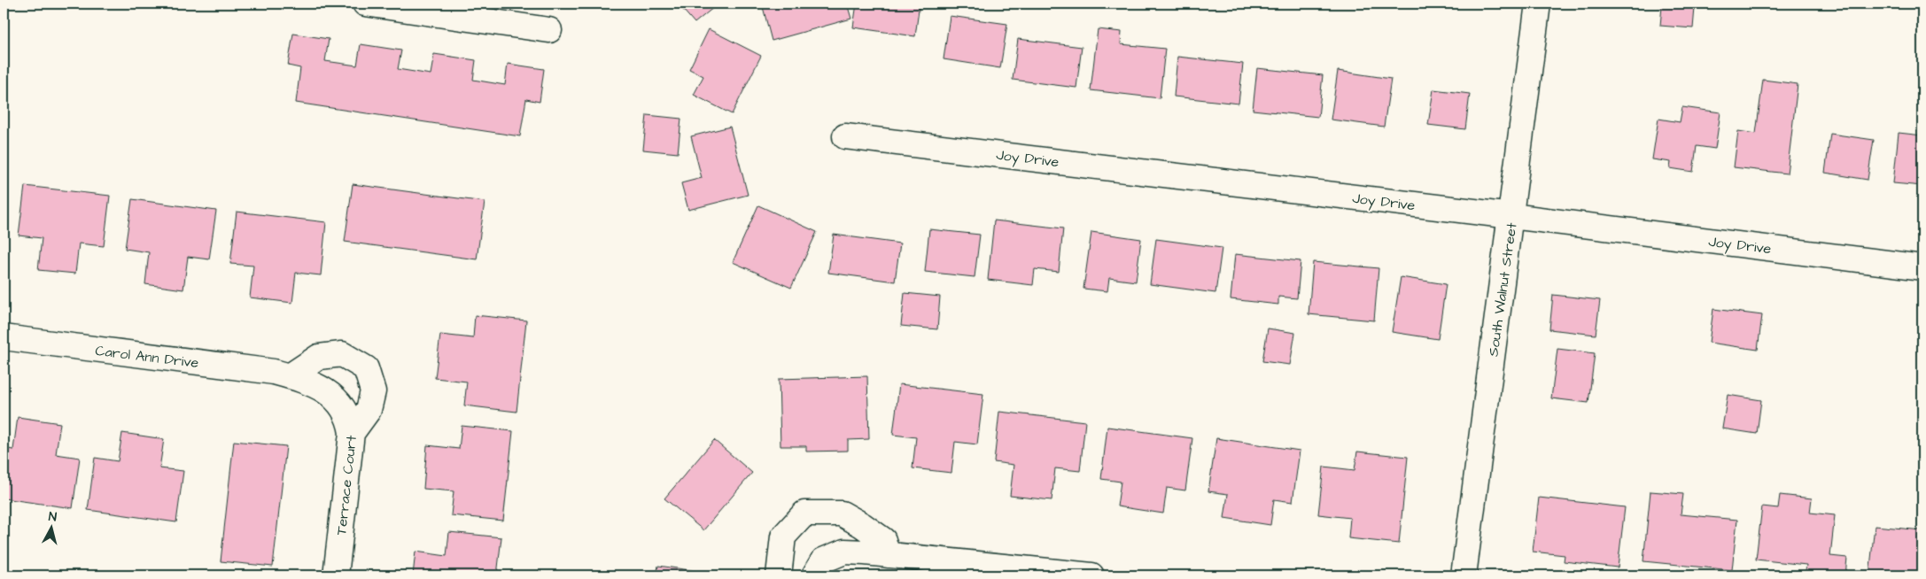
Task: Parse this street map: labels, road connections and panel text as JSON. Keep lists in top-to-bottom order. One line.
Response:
{"streets":{"street":["Joy Drive","South Walnut Street","Carol Ann Drive","Terrace Court"]},"crossings":[["Joy Drive","South Walnut Street"],["Carol Ann Drive","Terrace Court"]],"north":"top"}
